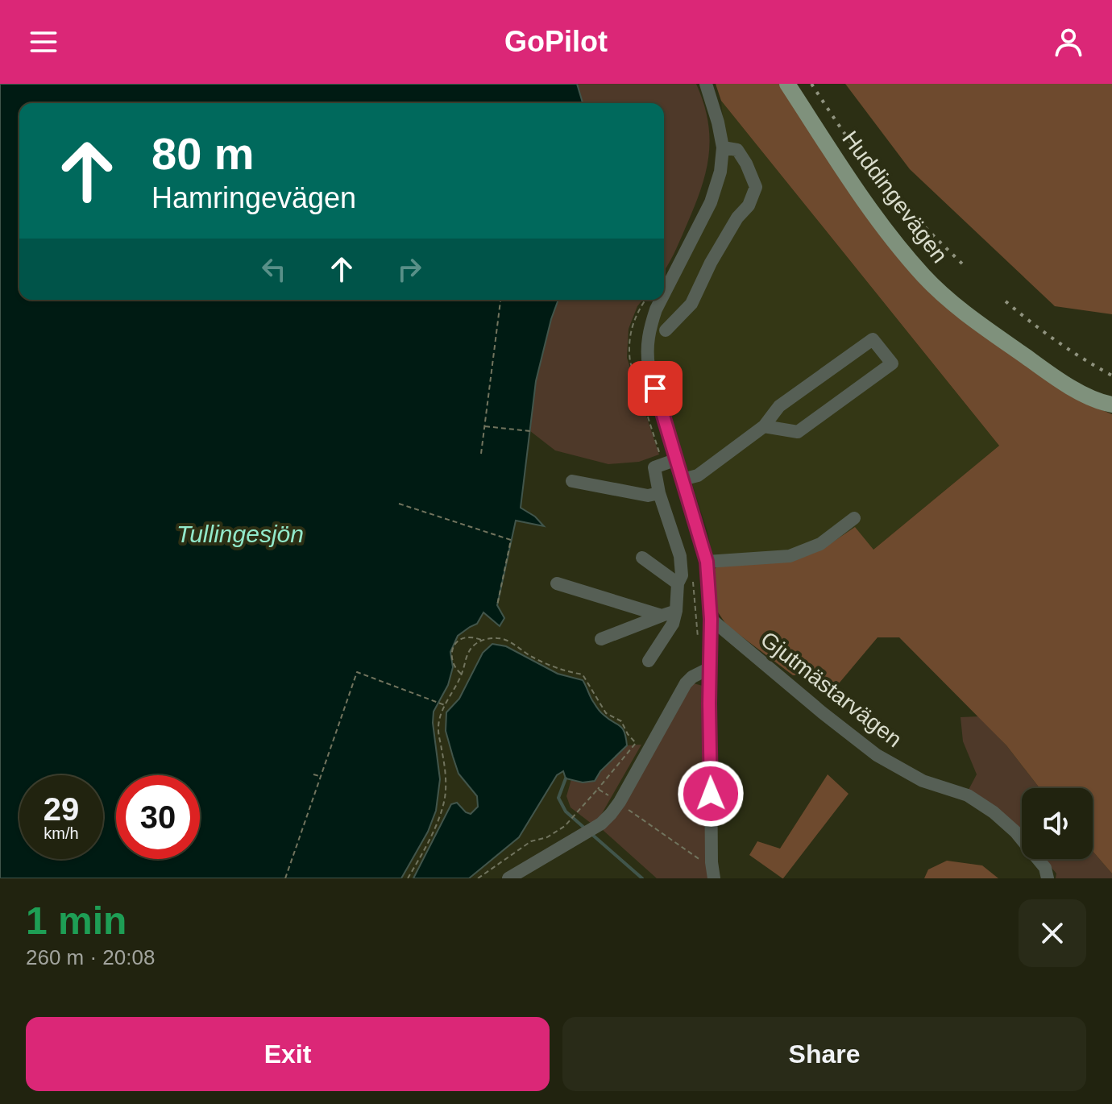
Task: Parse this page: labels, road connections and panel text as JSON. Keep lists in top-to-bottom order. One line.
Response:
{"streets":{"main road":["Huddingevägen"],"street":["Gjutmästarvägen"]},"water":["Tullingesjön"],"page":{"header":"GoPilot","turn":["80 m","Hamringevägen"],"speed":"29 km/h","limit":"30","heading":["1 min","260 m · 20:08"],"buttons":["Exit","Share"]}}
